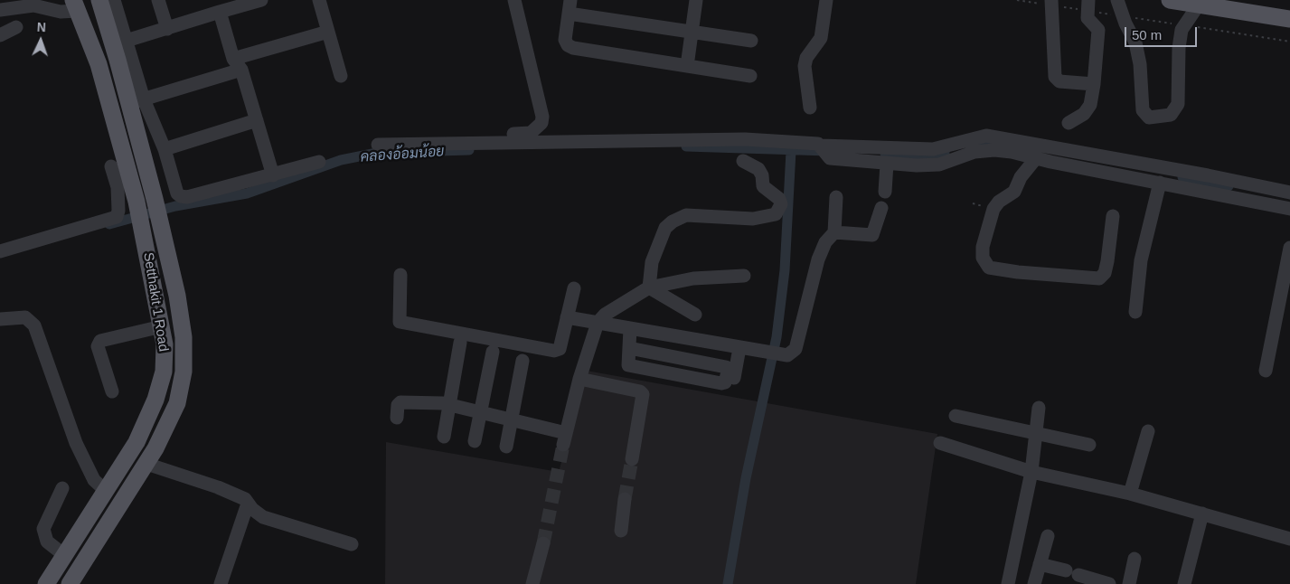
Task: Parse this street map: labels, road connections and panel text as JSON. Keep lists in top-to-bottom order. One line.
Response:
{"streets":{"main road":["Setthakit 1 Road"]},"water":["คลองอ้อมน้อย"],"scale_bar":"50 m","north":"top"}
